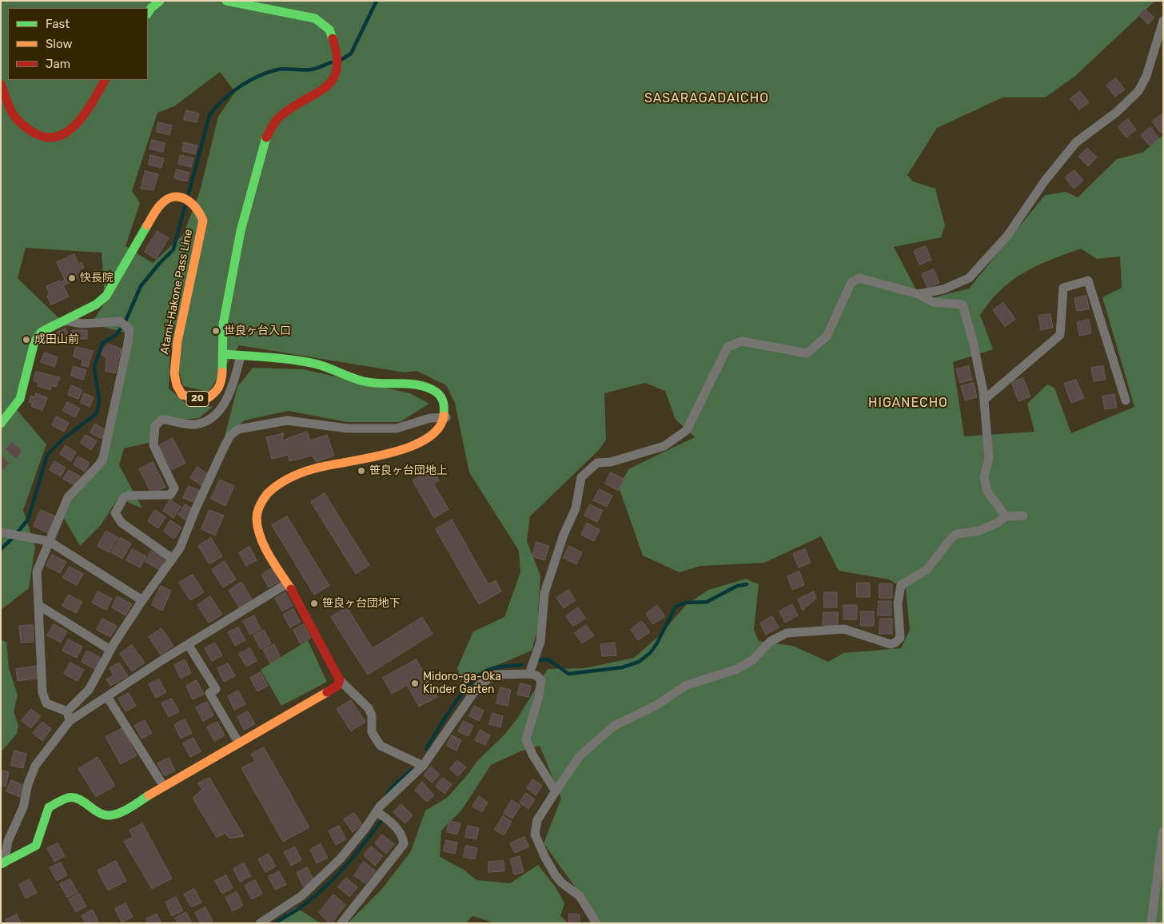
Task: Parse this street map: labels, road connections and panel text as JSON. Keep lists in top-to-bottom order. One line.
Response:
{"streets":{"main road":["Atami-Hakone Pass Line","20"]},"districts":["SASARAGADAICHO","HIGANECHO"],"places":["快長院","世良ヶ台入口","成田山前","笹良ヶ台団地上","笹良ヶ台団地下","Midoro-ga-Oka Kinder Garten"],"legend":["Fast","Slow","Jam"]}
